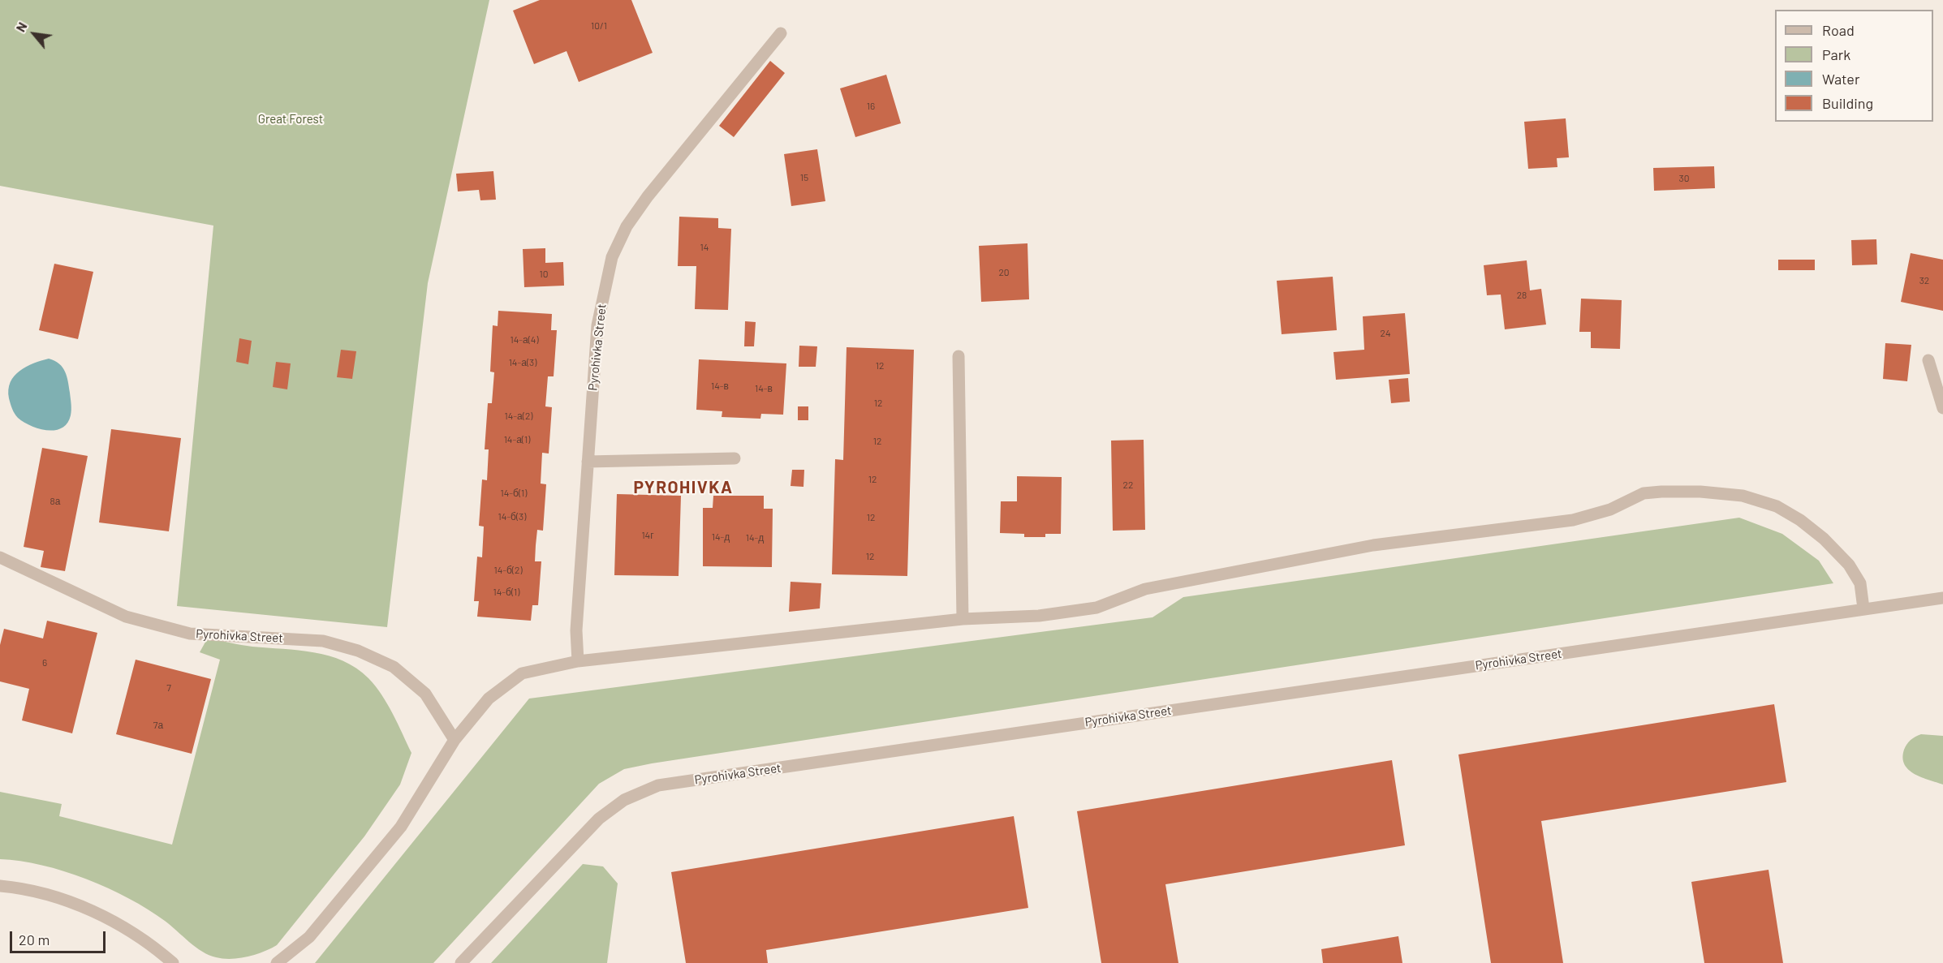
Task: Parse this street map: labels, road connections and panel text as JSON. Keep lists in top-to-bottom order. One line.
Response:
{"streets":{"street":["Pyrohivka Street"]},"districts":["PYROHIVKA"],"parks":["Great Forest"],"house_numbers":["10/1","16","15","30","14","20","10","32","28","24","14-а(4)","14-а(3)","12","14-в","14-в","12","14-а(2)","14-а(1)","12","12","22","14-б(1)","8а","14-б(3)","12","14г","14-д","14-д","12","14-б(2)","14-б(1)","6","7","7а"],"legend":["Road","Park","Water","Building"],"scale_bar":"20 m","north":"top left"}
